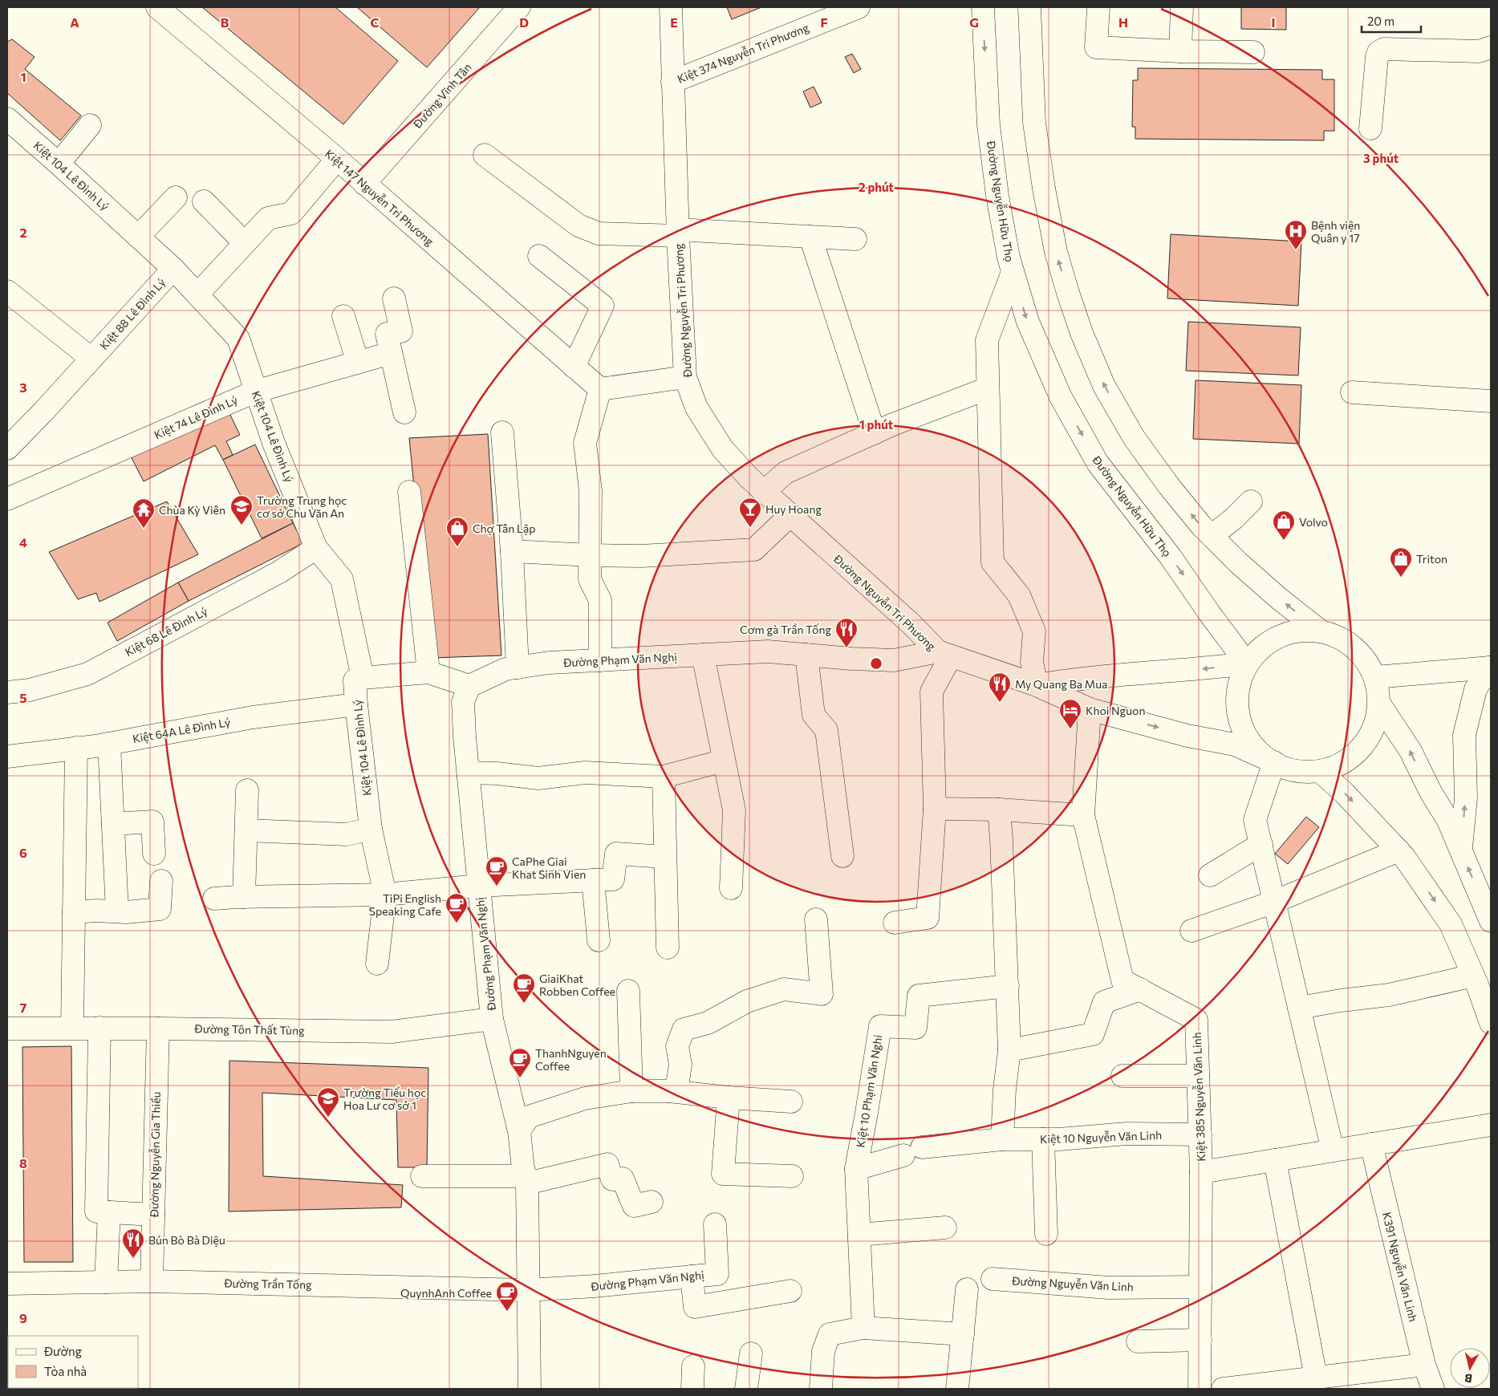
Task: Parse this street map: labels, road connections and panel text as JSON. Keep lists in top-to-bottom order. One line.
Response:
{"streets":{"street":["Kiệt 374 Nguyễn Tri Phương","Đường Vĩnh Tân","Kiệt 104 Lê Đình Lý","Kiệt 147 Nguyễn Tri Phương","Đường Nguyễn Hữu Thọ","Đường Nguyễn Tri Phương","Kiệt 88 Lê Đình Lý","Kiệt 74 Lê Đình Lý","Kiệt 68 Lê Đình Lý","Đường Phạm Văn Nghị","Kiệt 64A Lê Đình Lý","Đường Tôn Thất Tùng","Kiệt 10 Phạm Văn Nghi","Kiệt 385 Nguyễn Văn Linh","Kiệt 10 Nguyễn Văn Linh","Đường Nguyễn Gia Thiều","K391 Nguyễn Văn Linh","Đường Trần Tống","Đường Nguyễn Văn Linh"]},"crossings":[["Kiệt 374 Nguyễn Tri Phương","Đường Nguyễn Tri Phương"],["Đường Vĩnh Tân","Kiệt 147 Nguyễn Tri Phương"],["Kiệt 104 Lê Đình Lý","Kiệt 88 Lê Đình Lý"],["Kiệt 104 Lê Đình Lý","Kiệt 74 Lê Đình Lý"],["Kiệt 104 Lê Đình Lý","Kiệt 68 Lê Đình Lý"],["Kiệt 104 Lê Đình Lý","Kiệt 64A Lê Đình Lý"],["Đường Nguyễn Hữu Thọ","Đường Nguyễn Tri Phương"],["Đường Nguyễn Tri Phương","Đường Phạm Văn Nghị"],["Đường Nguyễn Tri Phương","Kiệt 385 Nguyễn Văn Linh"],["Đường Phạm Văn Nghị","Đường Tôn Thất Tùng"],["Đường Phạm Văn Nghị","Đường Trần Tống"],["Đường Tôn Thất Tùng","Đường Nguyễn Gia Thiều"],["Kiệt 10 Phạm Văn Nghi","Kiệt 10 Nguyễn Văn Linh"],["Kiệt 385 Nguyễn Văn Linh","Kiệt 10 Nguyễn Văn Linh"],["Kiệt 385 Nguyễn Văn Linh","Đường Nguyễn Văn Linh"],["Đường Nguyễn Gia Thiều","Đường Trần Tống"]],"places":{"hospital":["Bệnh viện Quân y 17"],"school or university":["Trường Trung học cơ sở Chu Văn An","Trường Tiểu học Hoa Lư cơ sở 1"],"bar":["Huy Hoang"],"temple":["Chùa Kỳ Viên"],"shop":["Volvo","Chợ Tân Lập","Triton"],"restaurant":["Cơm gà Trần Tống","My Quang Ba Mua","Bún Bò Bà Diệu"],"hotel":["Khoi Nguon"],"cafe":["CaPhe Giai Khat Sinh Vien","TiPi English Speaking Cafe","GiaiKhat Robben Coffee","ThanhNguyen Coffee","QuynhAnh Coffee"]},"legend":["Đường","Tòa nhà"],"scale_bar":"20 m","north":"bottom","grid":{"columns":["A","B","C","D","E","F","G","H","I"],"rows":["1","2","3","4","5","6","7","8","9"]},"rings":["3 phút","2 phút","1 phút"]}
